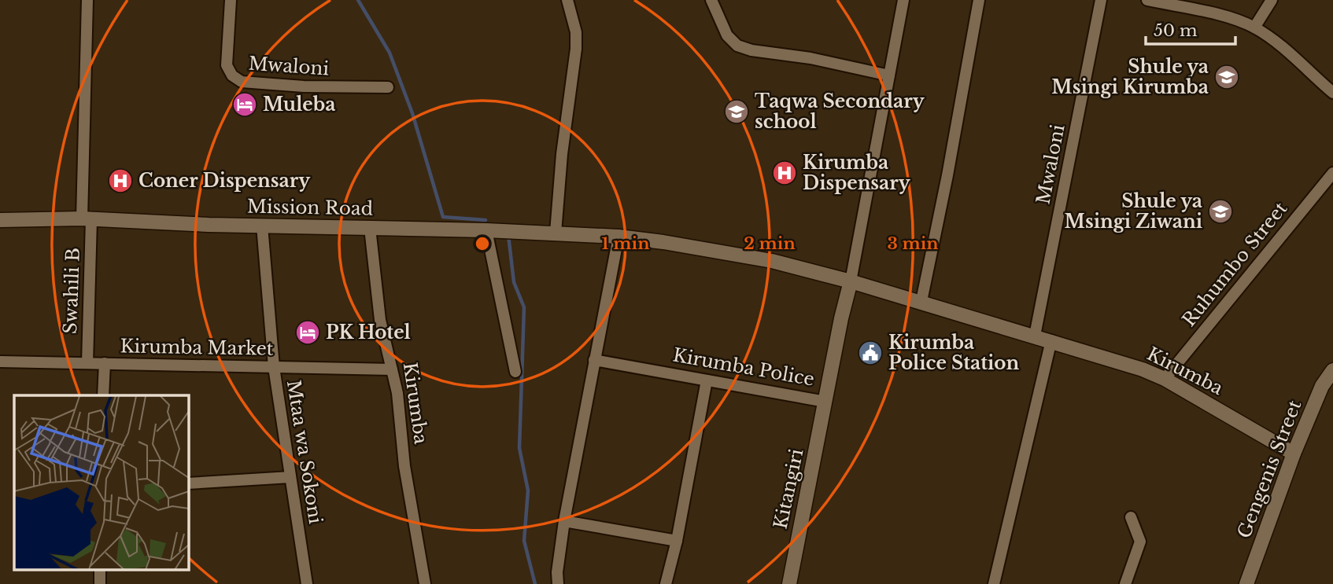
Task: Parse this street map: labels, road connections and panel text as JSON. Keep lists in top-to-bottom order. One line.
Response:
{"streets":{"street":["Mwaloni","Mission Road","Ruhumbo Street","Swahili B","Kirumba Market","Kirumba Police","Kirumba","Mtaa wa Sokoni","Gengenis Street","Kitangiri"]},"crossings":[["Mwaloni","Kirumba"],["Mission Road","Swahili B"],["Mission Road","Kirumba"],["Mission Road","Mtaa wa Sokoni"],["Ruhumbo Street","Kirumba"],["Swahili B","Kirumba Market"],["Kirumba Market","Kirumba"],["Kirumba Market","Mtaa wa Sokoni"],["Kirumba Police","Kirumba"],["Kirumba Police","Kitangiri"],["Kirumba","Gengenis Street"]],"places":{"school or university":["Shule ya Msingi Kirumba","Taqwa Secondary school","Shule ya Msingi Ziwani"],"hotel":["Muleba","PK Hotel"],"hospital":["Kirumba Dispensary","Coner Dispensary"],"public building":["Kirumba Police Station"]},"scale_bar":"50 m","rings":["1 min","2 min","3 min"]}
